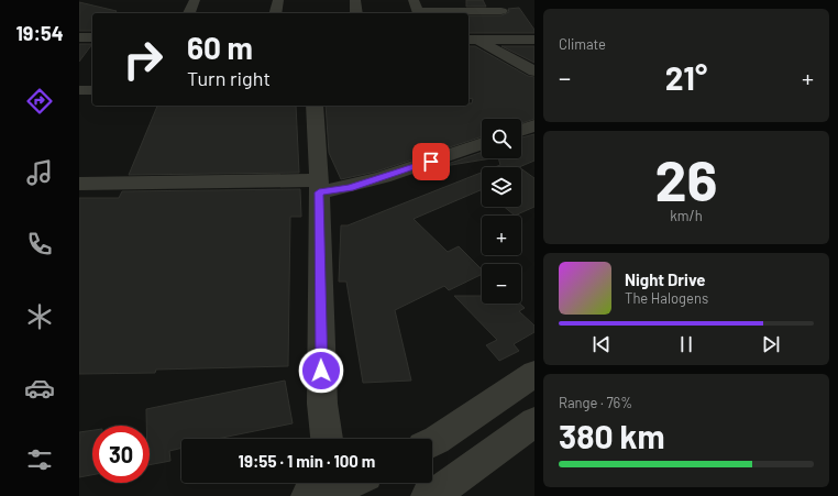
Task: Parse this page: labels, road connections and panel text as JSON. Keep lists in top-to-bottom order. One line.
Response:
{"page":{"tabs":"19:54","tile":["Climate",["26","km/h"],["Range · 76%","380 km"]],"turn":["60 m","Turn right"],"heat":["−","21°","+"],"map_buttons":["+","−"],"song":["Night Drive","The Halogens"],"limit":"30","trip":"19:55 · 1 min · 100 m"}}
